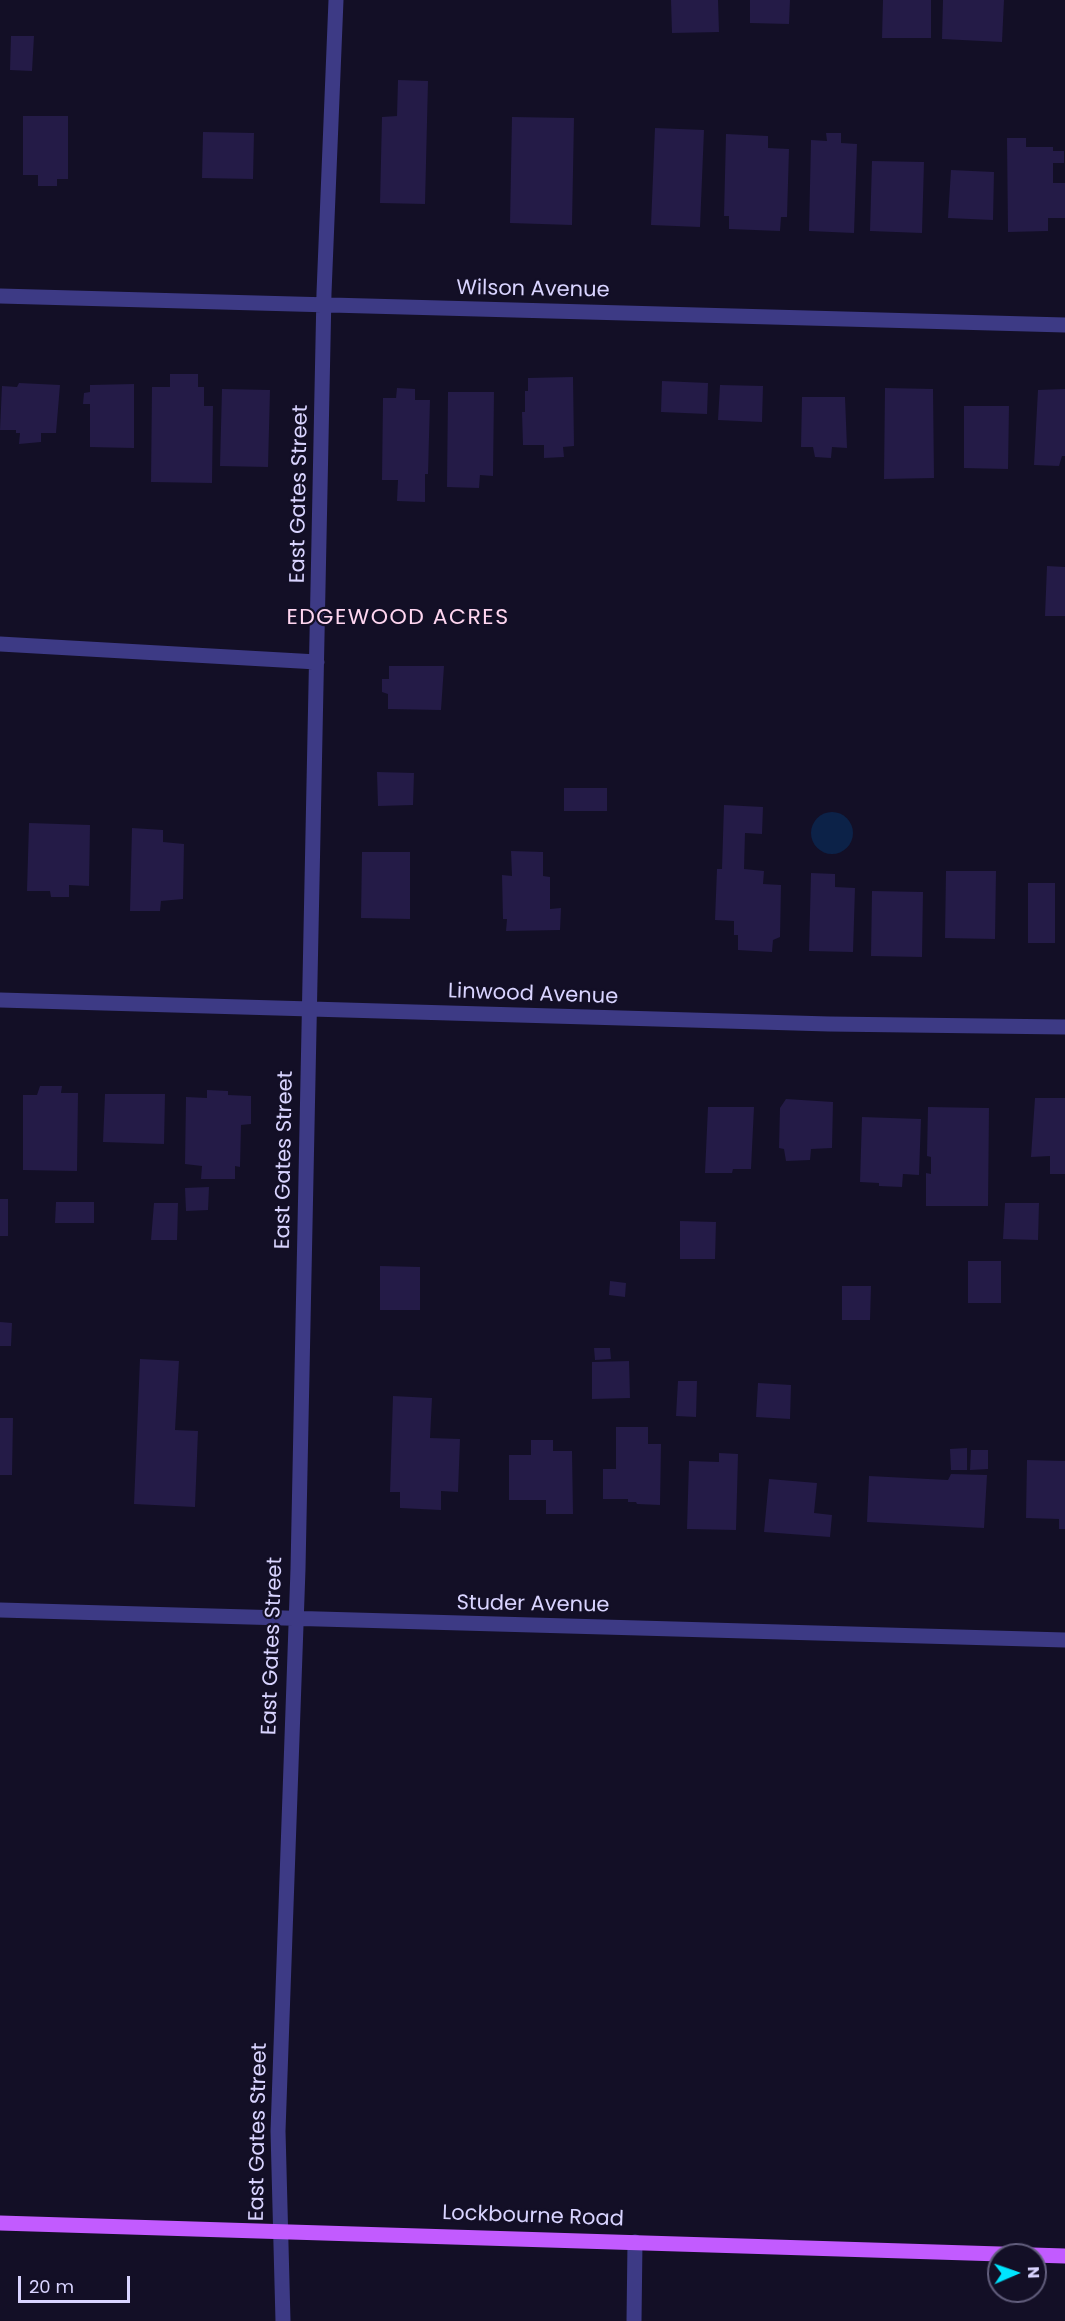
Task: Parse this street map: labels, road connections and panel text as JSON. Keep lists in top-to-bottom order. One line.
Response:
{"streets":{"main road":["Lockbourne Road"],"street":["Wilson Avenue","East Gates Street","Linwood Avenue","Studer Avenue"]},"crossings":[["Wilson Avenue","East Gates Street"],["East Gates Street","Linwood Avenue"],["East Gates Street","Studer Avenue"],["East Gates Street","Lockbourne Road"]],"districts":["EDGEWOOD ACRES"],"scale_bar":"20 m","north":"right"}
